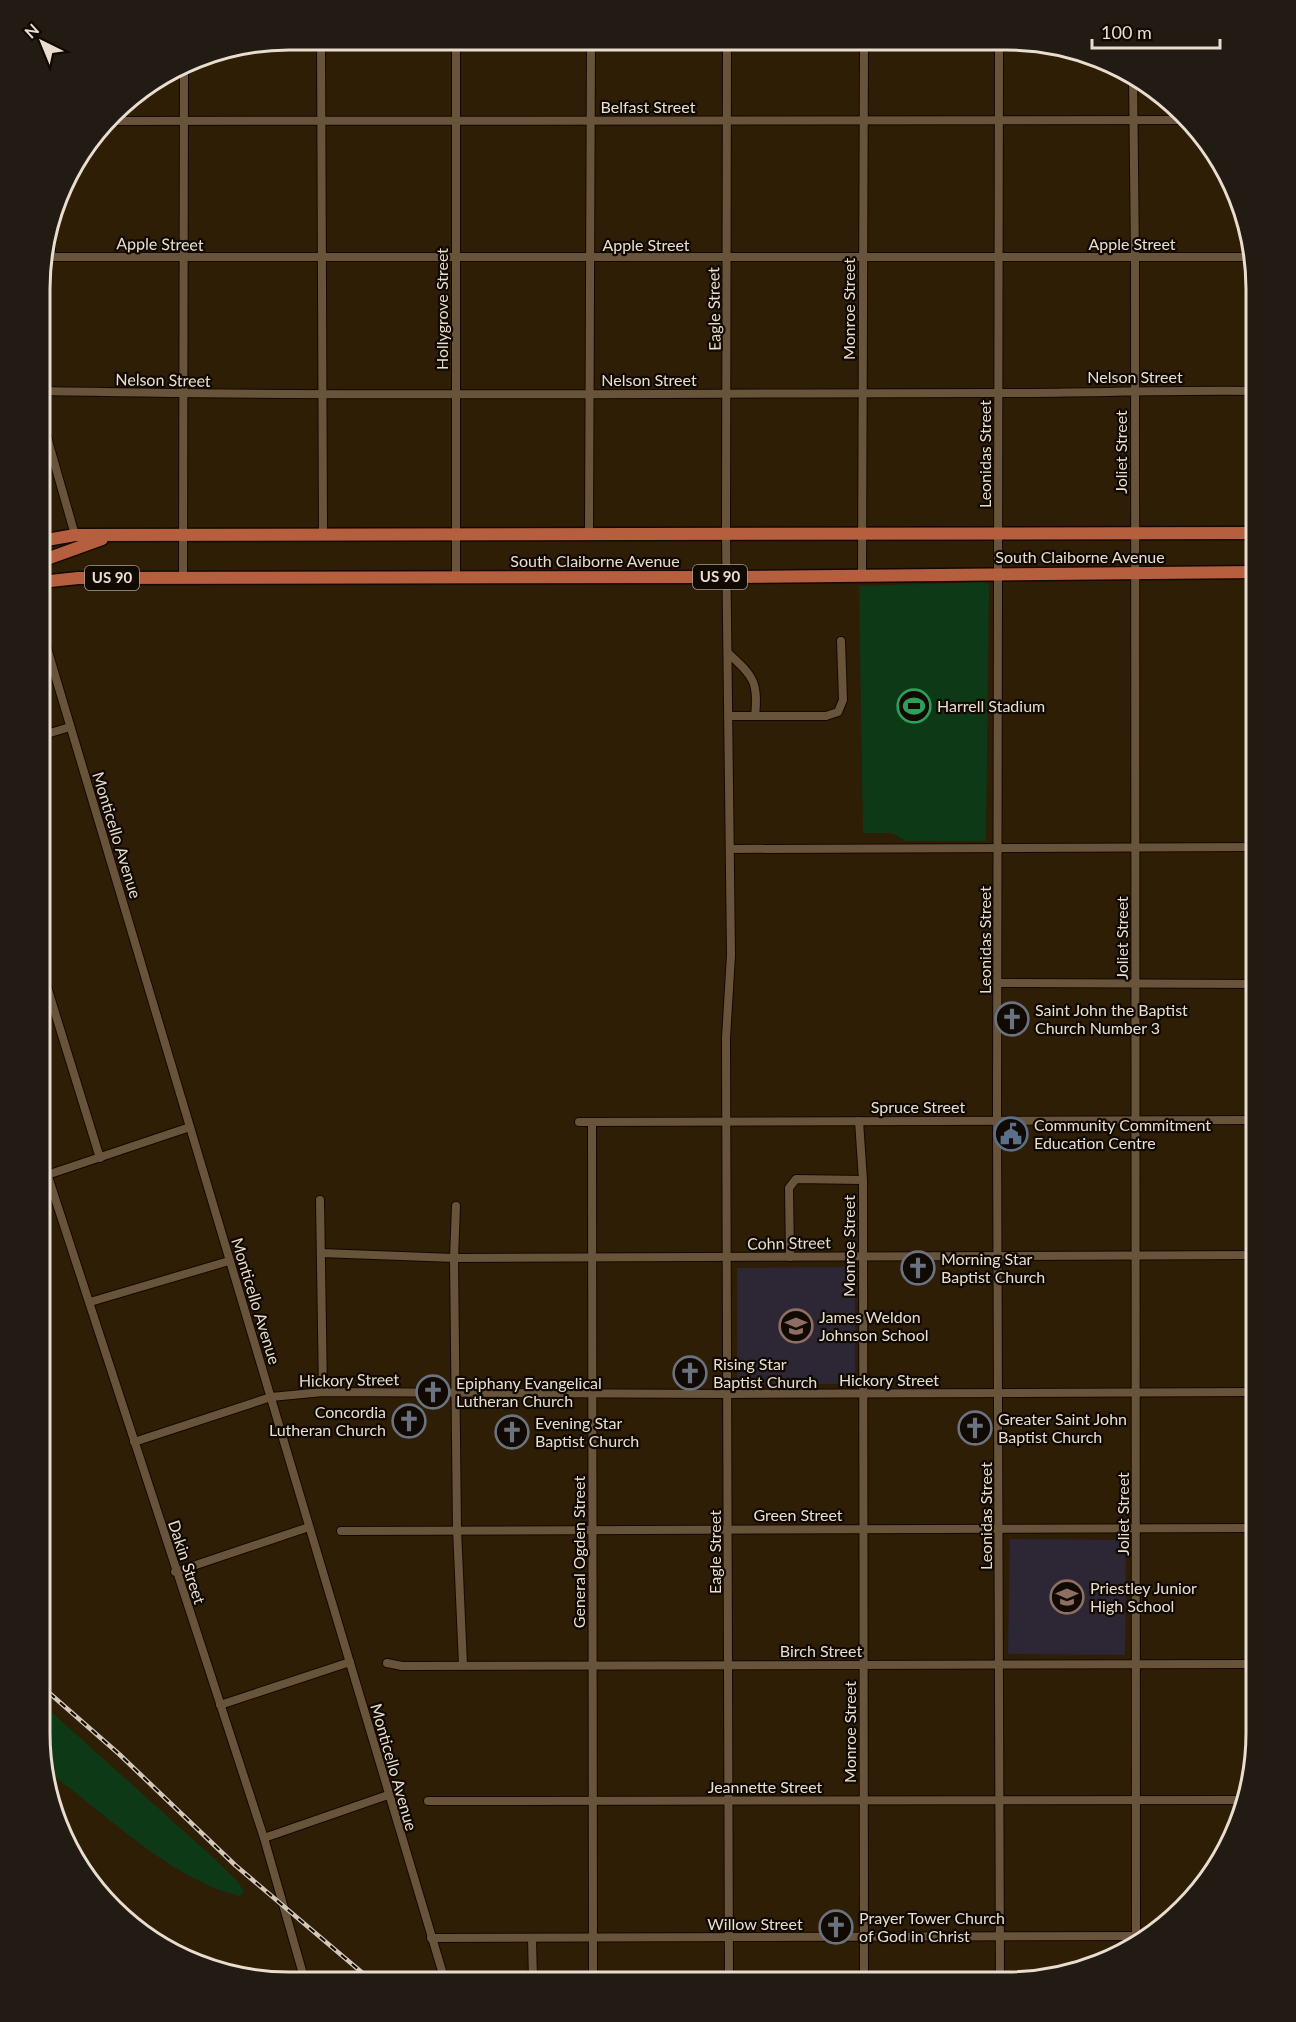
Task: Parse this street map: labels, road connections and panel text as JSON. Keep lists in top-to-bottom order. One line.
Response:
{"streets":{"main road":["South Claiborne Avenue","US 90"],"street":["Belfast Street","Apple Street","Hollygrove Street","Eagle Street","Monroe Street","Nelson Street","Joliet Street","Leonidas Street","Monticello Avenue","Spruce Street","Cohn Street","Hickory Street","Green Street","General Ogden Street","Dakin Street","Birch Street","Jeannette Street","Willow Street"]},"crossings":[["Belfast Street","Hollygrove Street"],["Belfast Street","Eagle Street"],["Belfast Street","Monroe Street"],["Belfast Street","Joliet Street"],["Belfast Street","Leonidas Street"],["Apple Street","Hollygrove Street"],["Apple Street","Eagle Street"],["Apple Street","Monroe Street"],["Apple Street","Joliet Street"],["Apple Street","Leonidas Street"],["Hollygrove Street","Nelson Street"],["Hollygrove Street","South Claiborne Avenue"],["Eagle Street","Nelson Street"],["Eagle Street","South Claiborne Avenue"],["Eagle Street","Spruce Street"],["Eagle Street","Cohn Street"],["Eagle Street","Hickory Street"],["Eagle Street","Green Street"],["Eagle Street","Birch Street"],["Eagle Street","Jeannette Street"],["Eagle Street","Willow Street"],["Monroe Street","Nelson Street"],["Monroe Street","South Claiborne Avenue"],["Monroe Street","Spruce Street"],["Monroe Street","Cohn Street"],["Monroe Street","Hickory Street"],["Monroe Street","Green Street"],["Monroe Street","Birch Street"],["Monroe Street","Jeannette Street"],["Monroe Street","Willow Street"],["Nelson Street","Joliet Street"],["Nelson Street","Leonidas Street"],["Joliet Street","South Claiborne Avenue"],["Joliet Street","Spruce Street"],["Joliet Street","Cohn Street"],["Joliet Street","Hickory Street"],["Joliet Street","Green Street"],["Joliet Street","Birch Street"],["Joliet Street","Jeannette Street"],["Leonidas Street","South Claiborne Avenue"],["Leonidas Street","Spruce Street"],["Leonidas Street","Cohn Street"],["Leonidas Street","Hickory Street"],["Leonidas Street","Green Street"],["Leonidas Street","Birch Street"],["Leonidas Street","Jeannette Street"],["Leonidas Street","Willow Street"],["Monticello Avenue","Hickory Street"],["Monticello Avenue","Willow Street"],["Spruce Street","General Ogden Street"],["Cohn Street","General Ogden Street"],["Hickory Street","General Ogden Street"],["Hickory Street","Dakin Street"],["Green Street","General Ogden Street"],["General Ogden Street","Birch Street"],["General Ogden Street","Jeannette Street"],["General Ogden Street","Willow Street"]],"places":{"sports":["Harrell Stadium"],"church":["Saint John the Baptist Church Number 3","Morning Star Baptist Church","Rising Star Baptist Church","Epiphany Evangelical Lutheran Church","Concordia Lutheran Church","Greater Saint John Baptist Church","Evening Star Baptist Church","Prayer Tower Church of God in Christ"],"public building":["Community Commitment Education Centre"],"school or university":["James Weldon Johnson School","Priestley Junior High School"]},"scale_bar":"100 m","north":"top left"}
